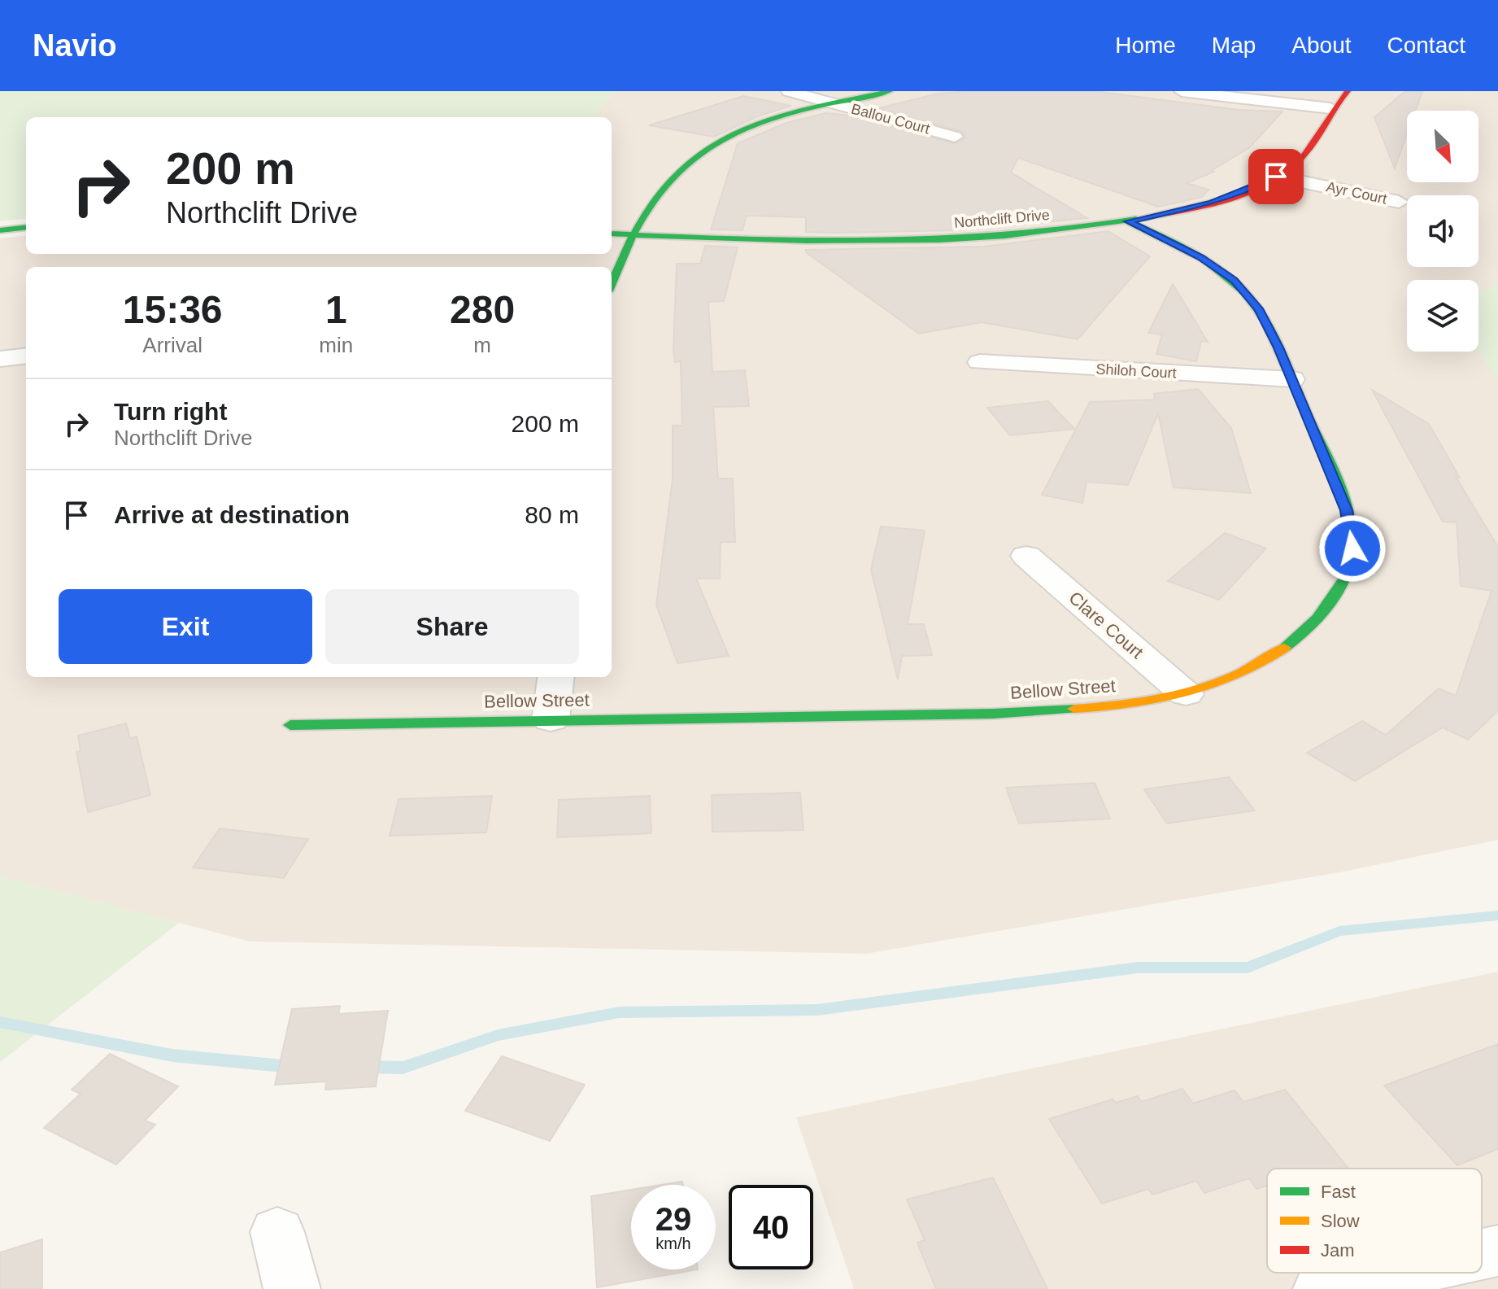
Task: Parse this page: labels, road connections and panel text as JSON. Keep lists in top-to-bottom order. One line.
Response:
{"streets":{"street":["Ballou Court","Ayr Court","Northclift Drive","Shiloh Court","Clare Court","Bellow Street"]},"crossings":[["Ayr Court","Northclift Drive"],["Northclift Drive","Bellow Street"],["Shiloh Court","Bellow Street"],["Clare Court","Bellow Street"]],"legend":["Fast","Slow","Jam"],"north":"bottom right","page":{"header":"Navio","nav":["Home","Map","About","Contact"],"turn":["200 m","Northclift Drive"],"eta":["15:36","Arrival","1","min","280","m"],"list":[{"name":"Turn right","note":"Northclift Drive","value":"200 m"},{"name":"Arrive at destination","value":"80 m"}],"buttons":["Exit","Share"],"speed":"29 km/h","limit":"40"}}
